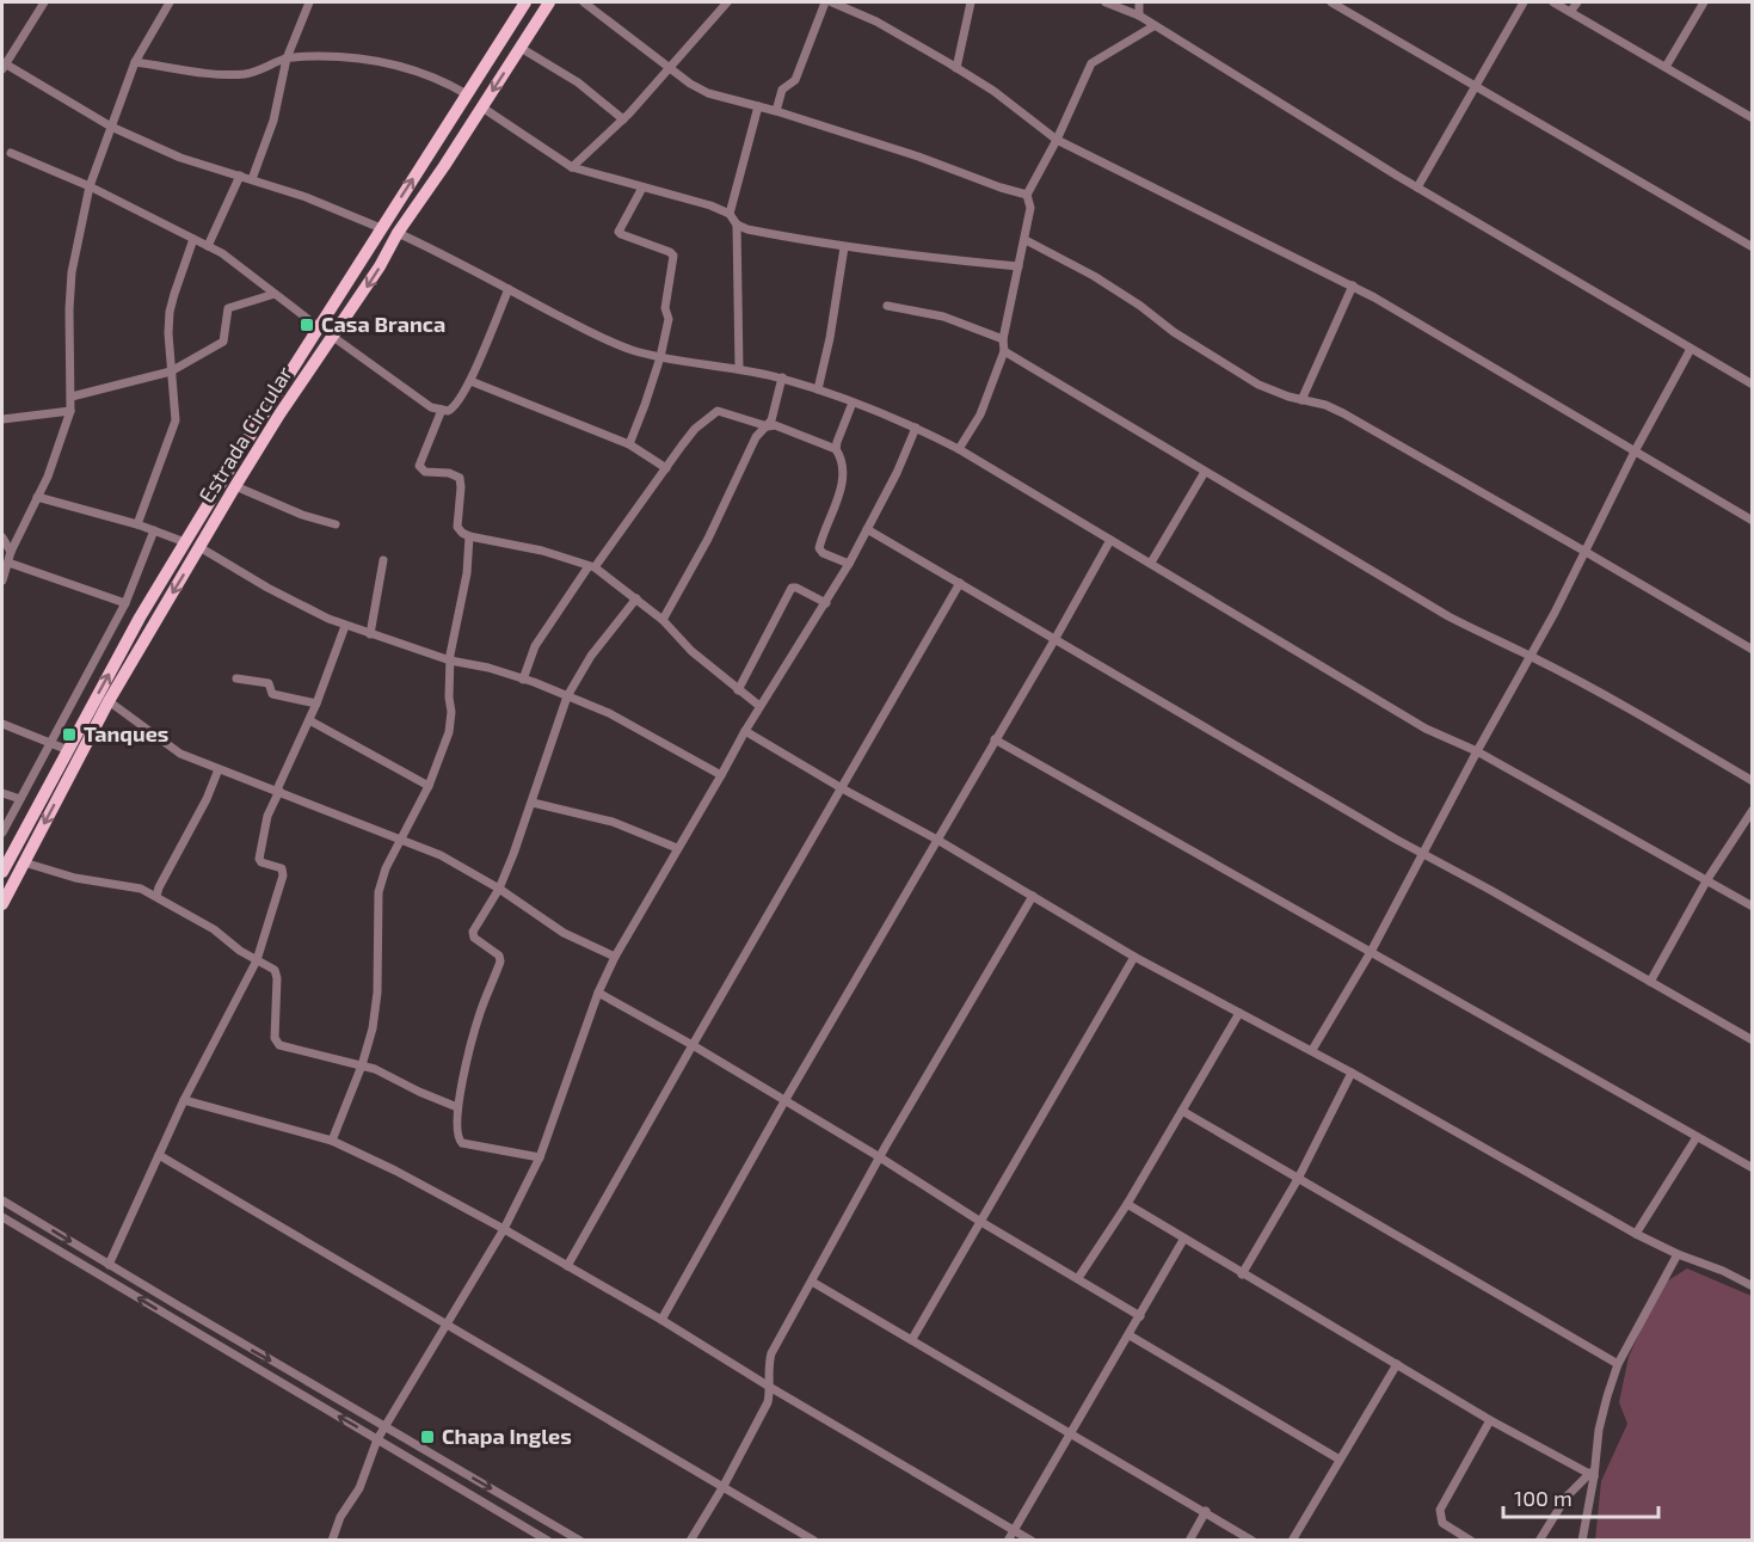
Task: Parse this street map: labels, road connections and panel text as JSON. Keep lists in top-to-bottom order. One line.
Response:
{"streets":{"main road":["Estrada Circular"]},"places":{"transit":["Casa Branca","Tanques","Chapa Ingles"]},"scale_bar":"100 m"}
